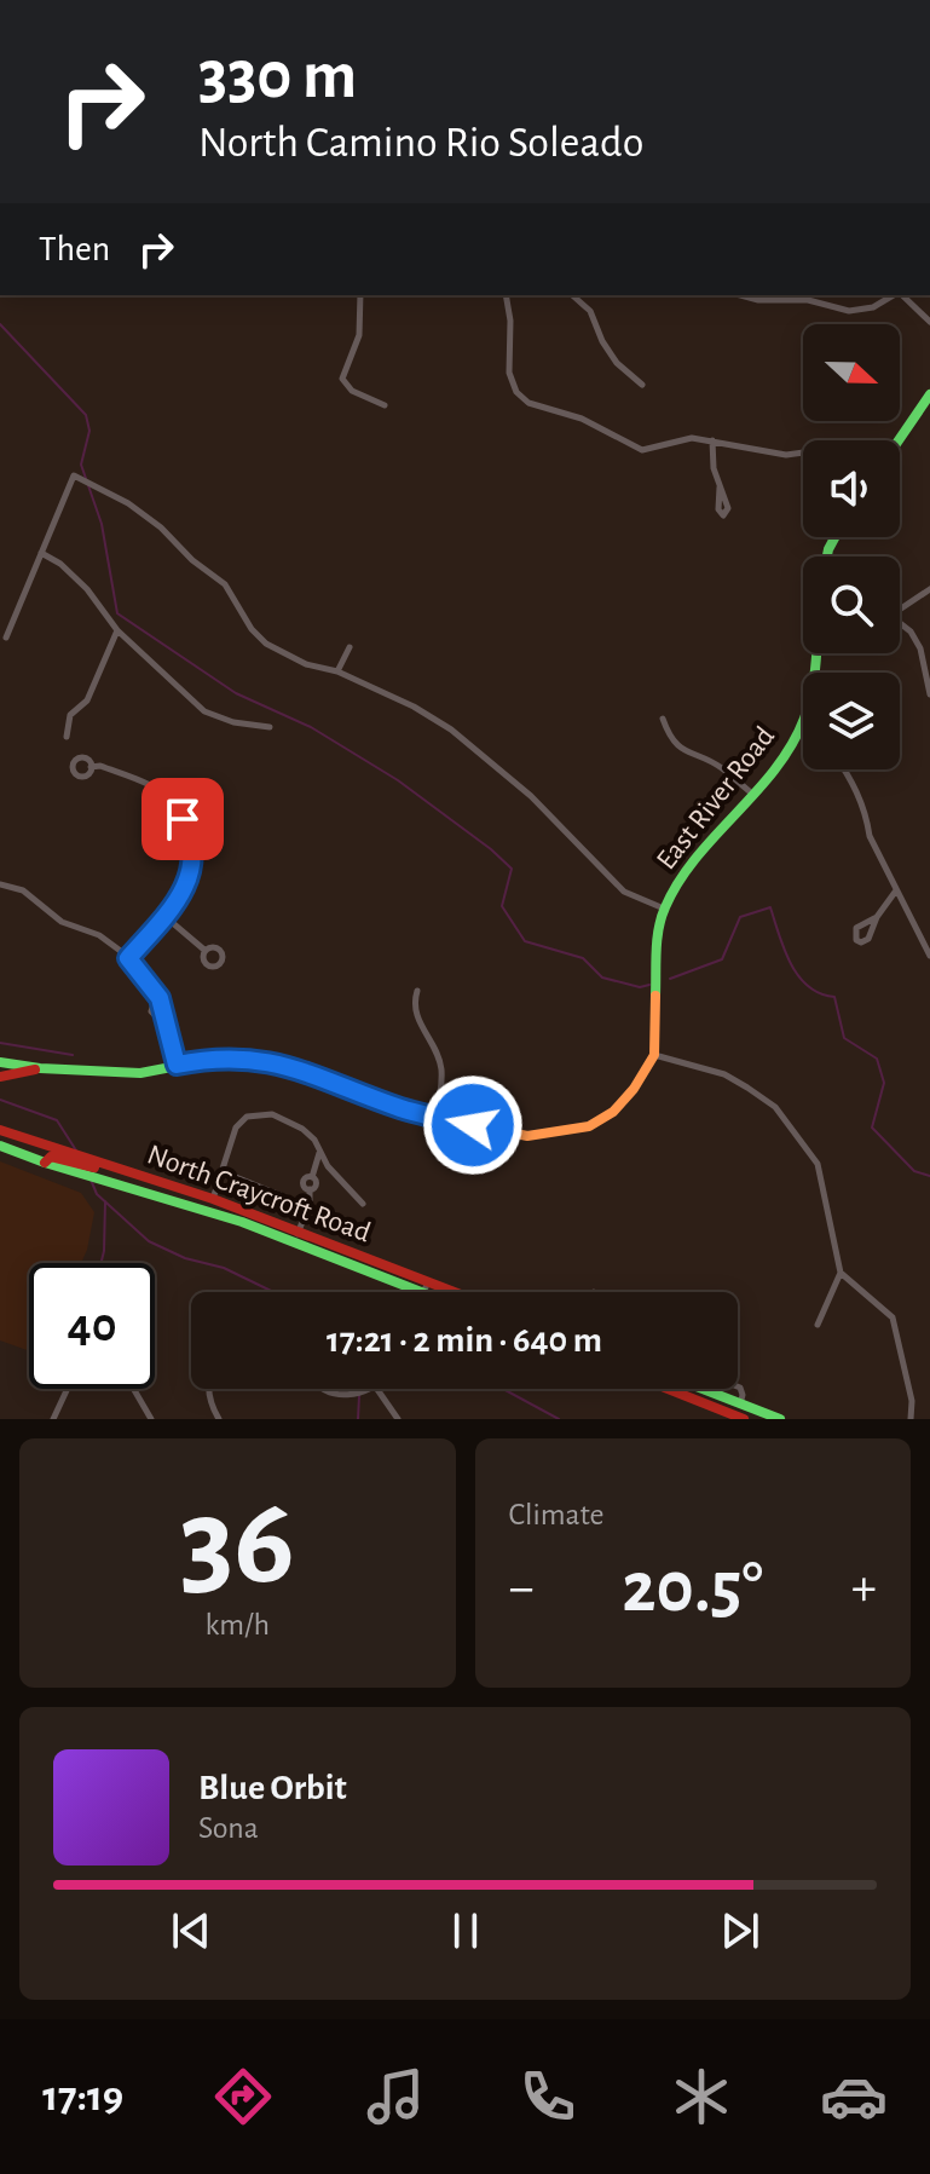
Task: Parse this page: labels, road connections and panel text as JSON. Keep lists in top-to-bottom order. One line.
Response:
{"streets":{"street":["East River Road","North Craycroft Road"]},"north":"right","page":{"turn":["330 m","North Camino Rio Soleado"],"then":"Then","limit":"40","trip":"17:21 · 2 min · 640 m","tile":[["36","km/h"],"Climate"],"heat":["−","20.5°","+"],"song":["Blue Orbit","Sona"],"tabs":"17:19"}}
